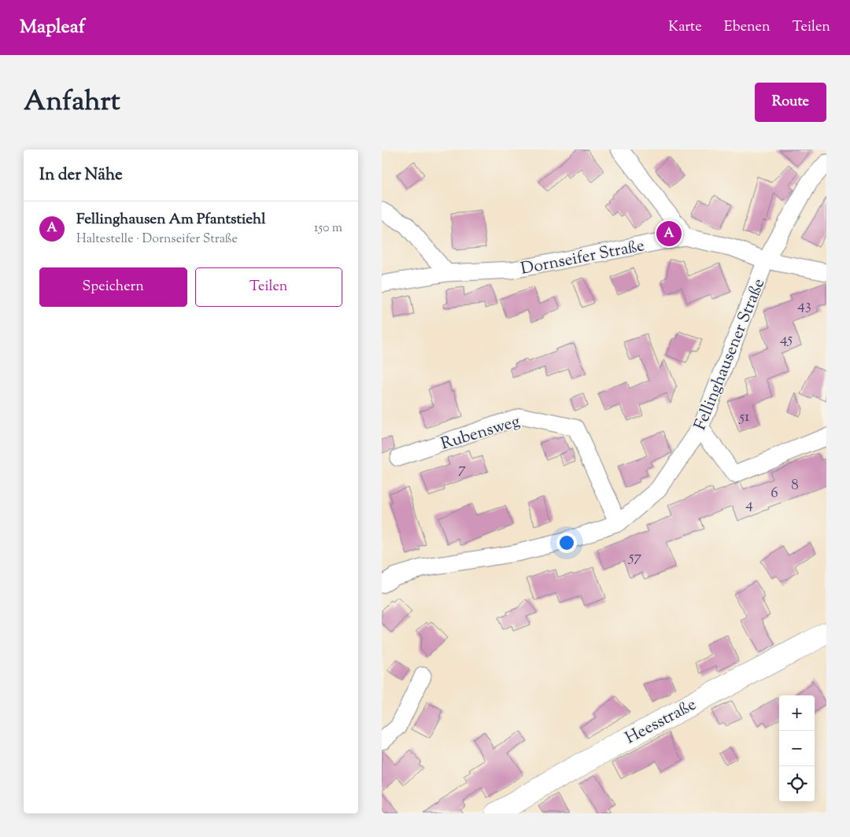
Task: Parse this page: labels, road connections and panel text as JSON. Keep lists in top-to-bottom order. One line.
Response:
{"streets":{"main road":["Heesstraße"],"street":["Dornseifer Straße","Fellinghausener Straße","Rubensweg"]},"crossings":[["Dornseifer Straße","Fellinghausener Straße"],["Fellinghausener Straße","Rubensweg"]],"house_numbers":["43","45","51","7","8","6","4","57"],"page":{"header":"Mapleaf","nav":["Karte","Ebenen","Teilen"],"title":"Anfahrt","buttons":["Route",["Speichern","Teilen"]],"heading":"In der Nähe","list":[{"mark":"A","name":"Fellinghausen Am Pfantstiehl","note":"Haltestelle · Dornseifer Straße","value":"150 m"}],"pins":"A","map_buttons":["+","−"]}}
